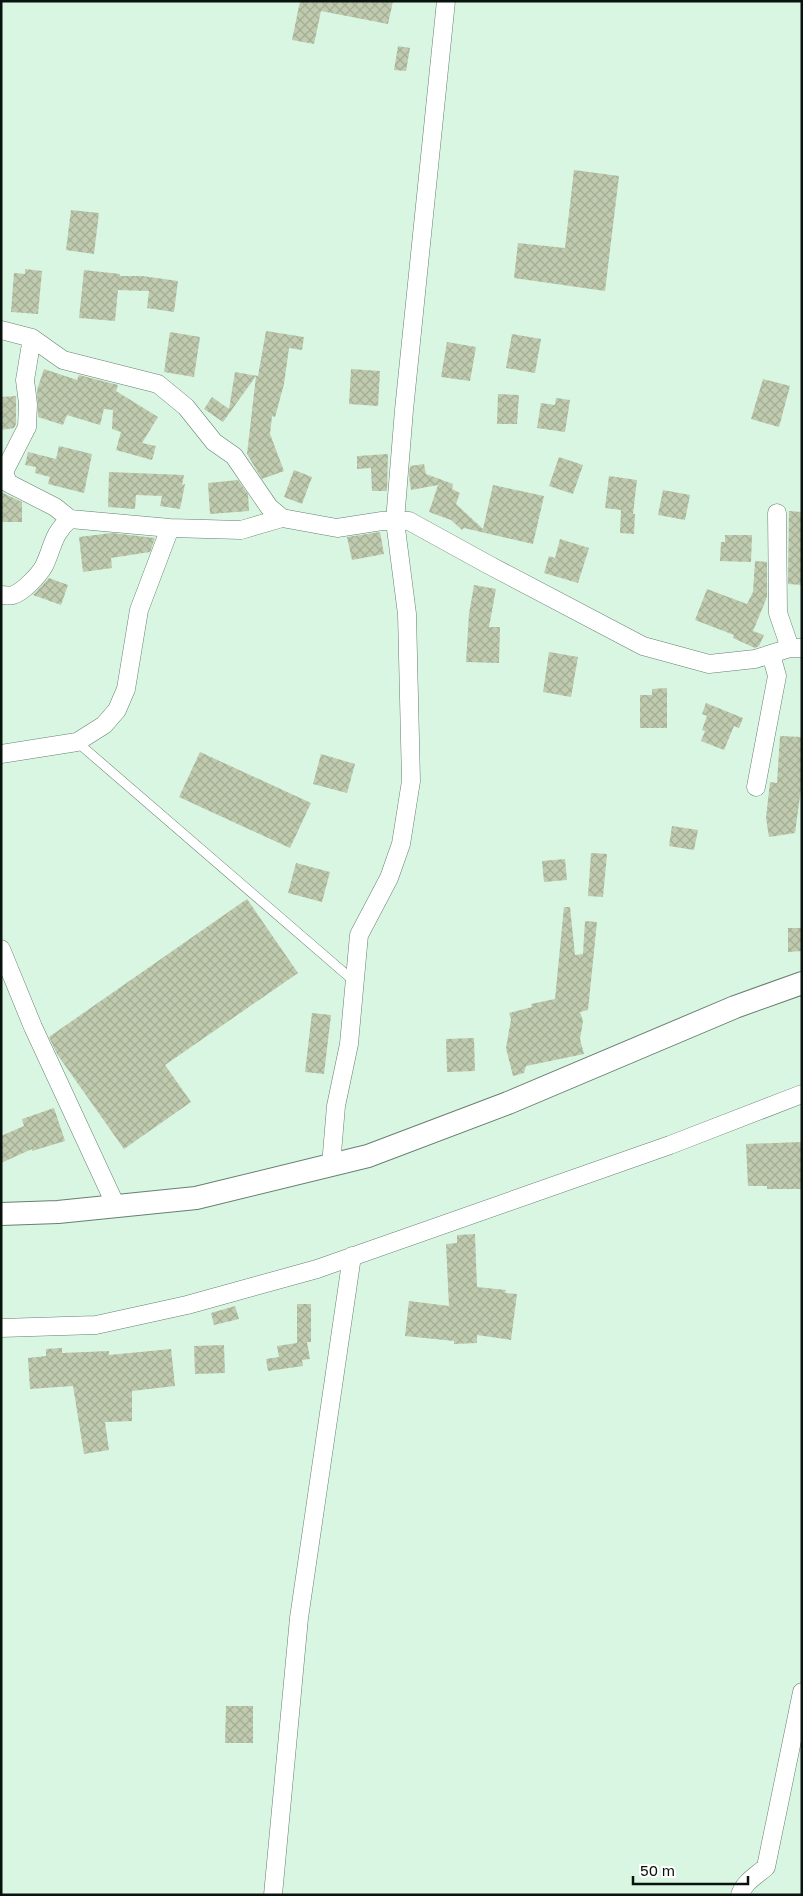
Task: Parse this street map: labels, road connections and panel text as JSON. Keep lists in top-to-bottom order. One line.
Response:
{"scale_bar":"50 m"}
